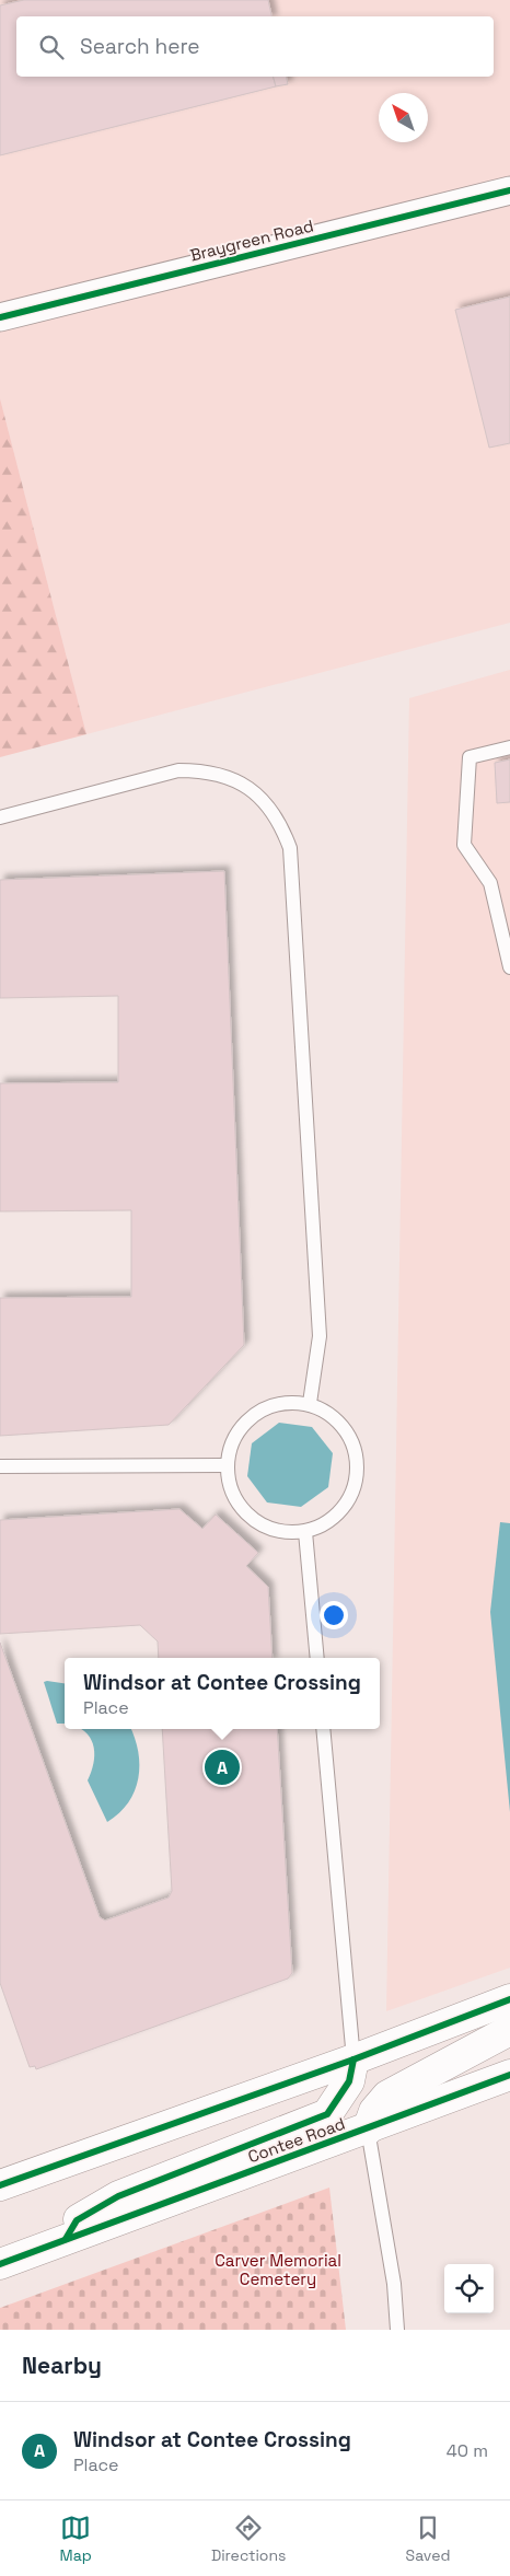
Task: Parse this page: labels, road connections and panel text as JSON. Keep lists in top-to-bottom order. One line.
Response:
{"streets":{"street":["Braygreen Road","Contee Road"]},"parks":["Carver Memorial Cemetery"],"north":"top left","page":{"search":"Search here","popup":["Windsor at Contee Crossing","Place"],"pins":"A","heading":"Nearby","list":[{"mark":"A","name":"Windsor at Contee Crossing","note":"Place","value":"40 m"}],"nav":["Map","Directions","Saved"]}}
